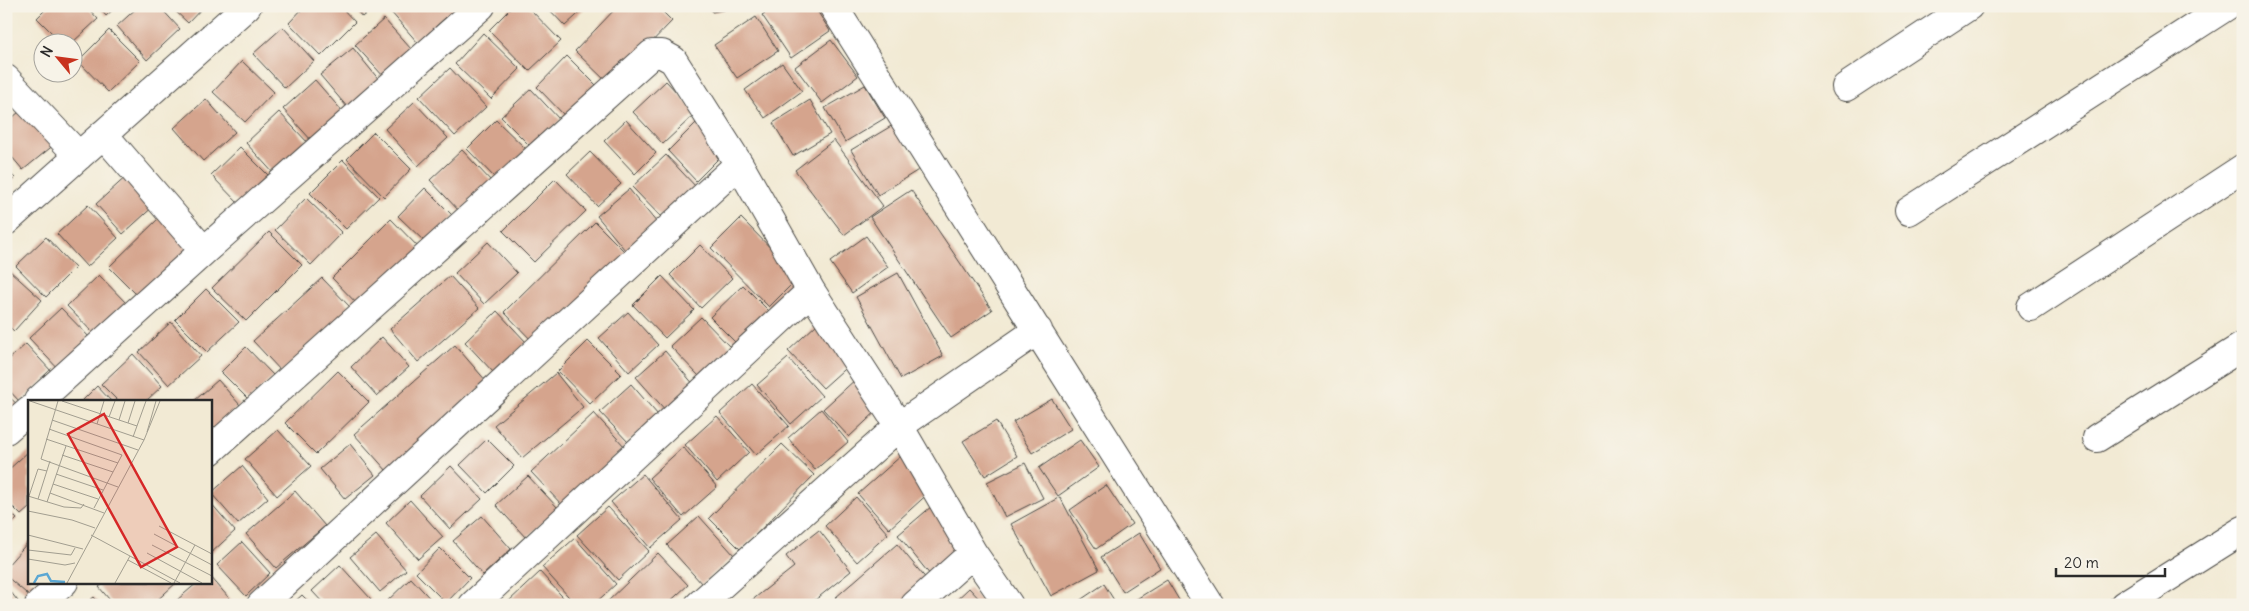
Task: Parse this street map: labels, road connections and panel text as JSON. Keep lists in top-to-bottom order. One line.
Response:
{"scale_bar":"20 m","north":"top left"}
